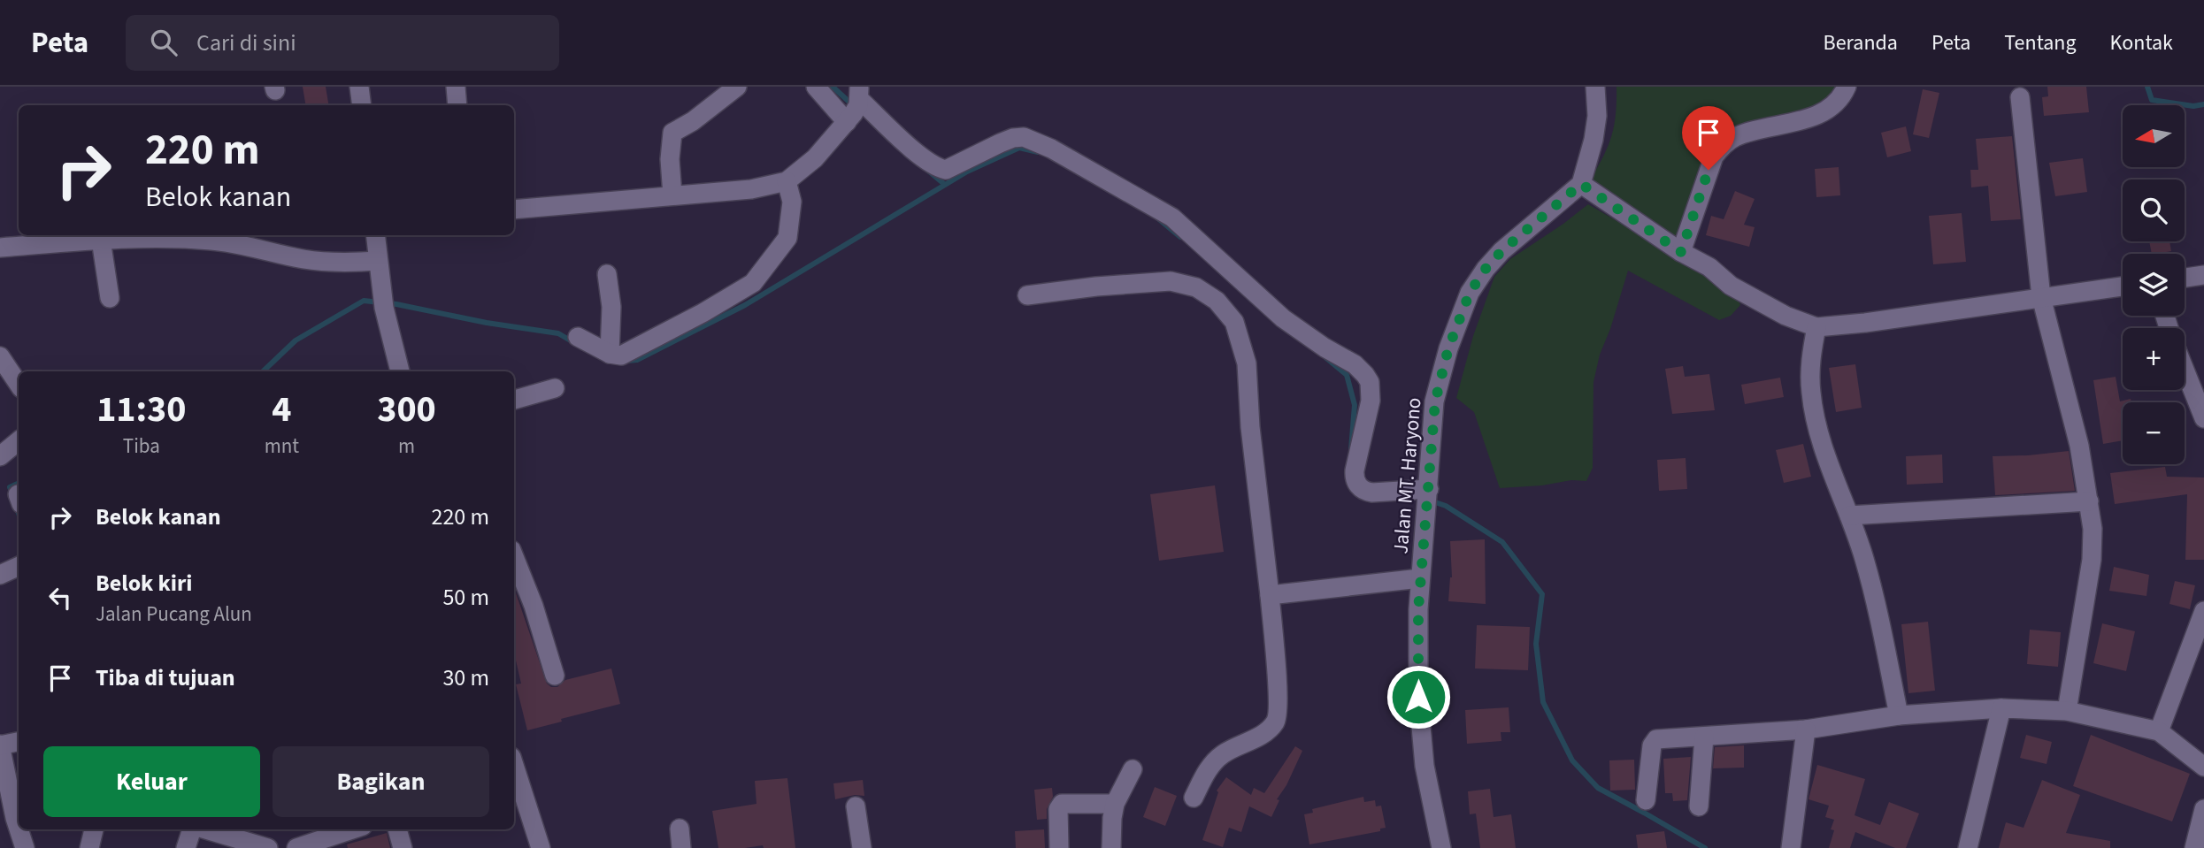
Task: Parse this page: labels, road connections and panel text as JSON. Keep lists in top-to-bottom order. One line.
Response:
{"streets":{"street":["Jalan MT. Haryono"]},"north":"left","page":{"header":"Peta","search":"Cari di sini","nav":["Beranda","Peta","Tentang","Kontak"],"map_buttons":["+","−"],"turn":["220 m","Belok kanan"],"eta":["11:30","Tiba","4","mnt","300","m"],"list":[{"name":"Belok kanan","value":"220 m"},{"name":"Belok kiri","note":"Jalan Pucang Alun","value":"50 m"},{"name":"Tiba di tujuan","value":"30 m"}],"buttons":["Keluar","Bagikan"]}}
